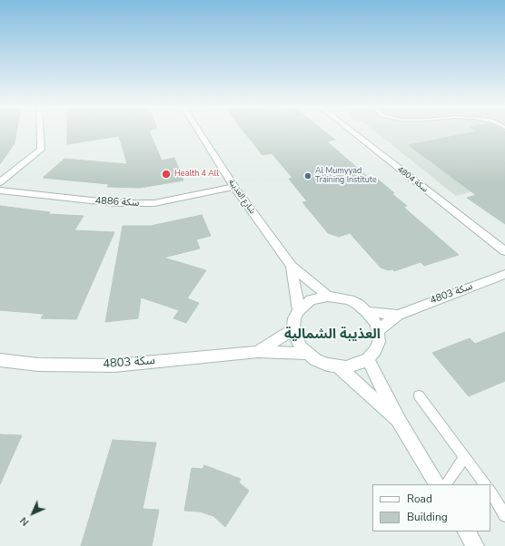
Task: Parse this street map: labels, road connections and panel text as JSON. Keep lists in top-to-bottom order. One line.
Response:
{"streets":{"street":["سكة 4804","شارع العذيبة","سكة 4886","سكة 4803"]},"crossings":[["شارع العذيبة","سكة 4886"],["شارع العذيبة","سكة 4803"]],"districts":["العذيبة الشمالية"],"places":["Health 4 All","Al Mumyyad Training Institute"],"legend":["Road","Building"],"north":"bottom left"}
